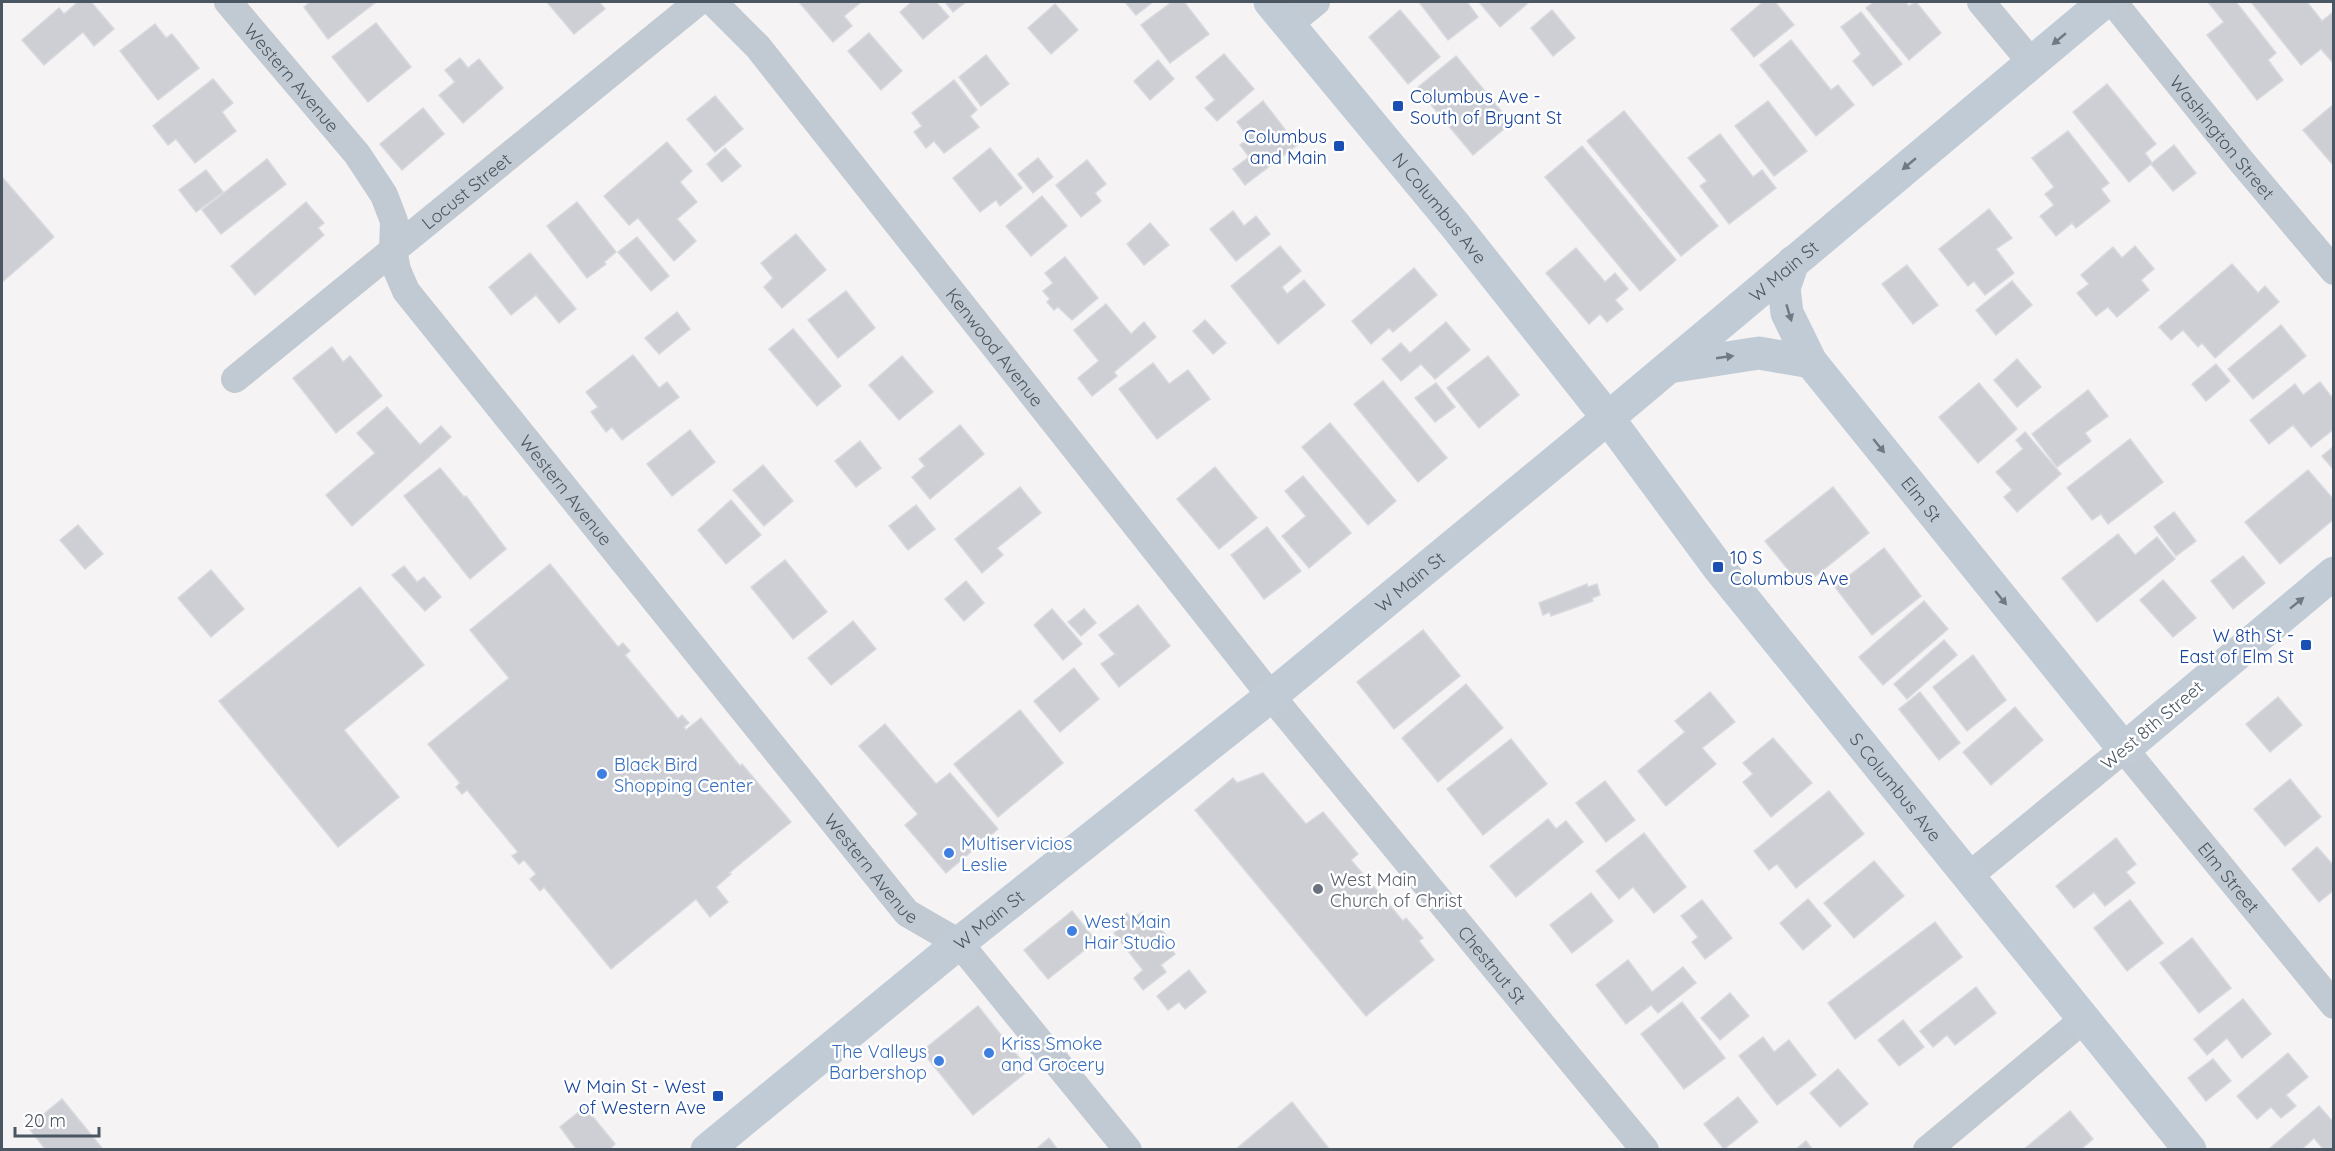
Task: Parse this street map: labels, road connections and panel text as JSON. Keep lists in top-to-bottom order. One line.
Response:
{"streets":{"main road":["N Columbus Ave","W Main St","Elm St","West 8th Street","S Columbus Ave"],"street":["Western Avenue","Washington Street","Locust Street","Kenwood Avenue","Elm Street","Chestnut St"]},"crossings":[["Western Avenue","Locust Street"],["Western Avenue","W Main St"],["N Columbus Ave","W Main St"],["N Columbus Ave","S Columbus Ave"],["W Main St","Kenwood Avenue"],["W Main St","Elm St"],["W Main St","S Columbus Ave"],["W Main St","Chestnut St"],["Kenwood Avenue","Chestnut St"],["Elm St","West 8th Street"],["Elm St","Elm Street"],["West 8th Street","S Columbus Ave"],["West 8th Street","Elm Street"]],"one_way":["Elm St","West 8th Street"],"places":{"transit":["Columbus Ave - South of Bryant St","Columbus and Main","10 S Columbus Ave","W 8th St - East of Elm St","W Main St - West of Western Ave"],"other":["Black Bird Shopping Center","Multiservicios Leslie","West Main Church of Christ","West Main Hair Studio","Kriss Smoke and Grocery","The Valleys Barbershop"]},"scale_bar":"20 m"}
